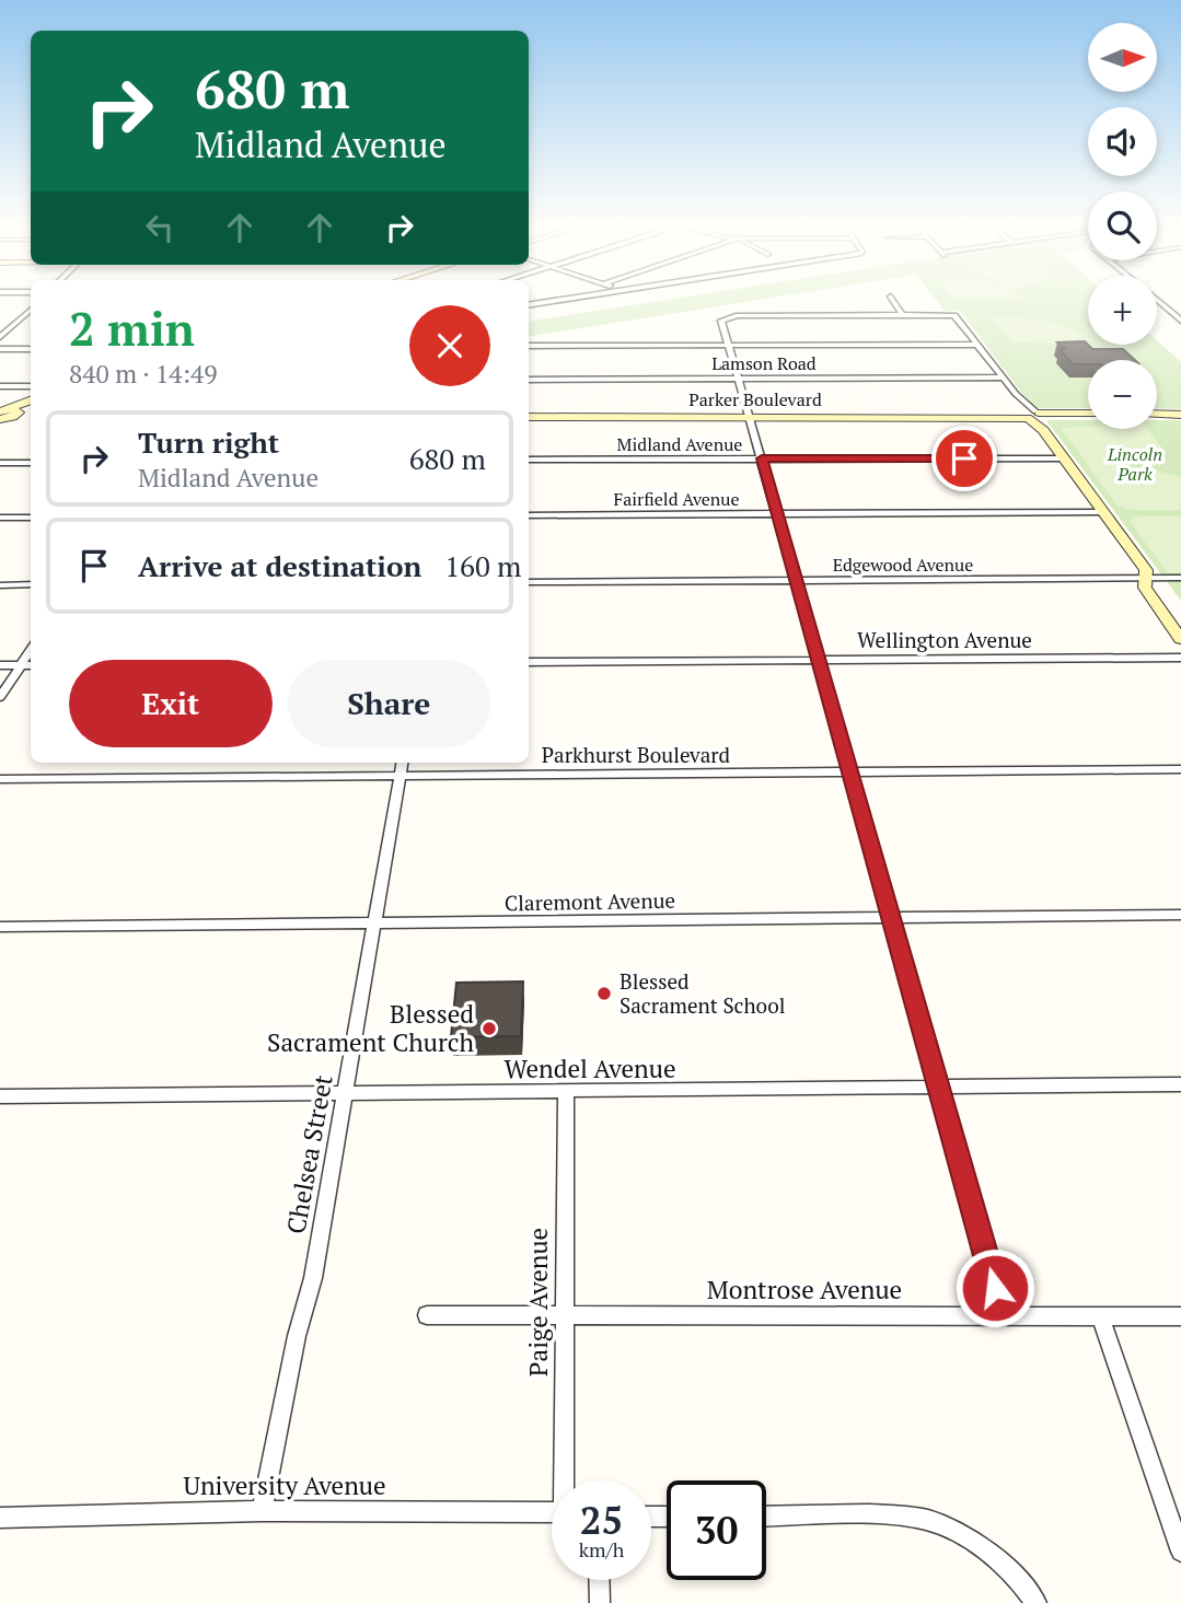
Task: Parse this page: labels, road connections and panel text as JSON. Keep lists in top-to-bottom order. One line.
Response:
{"streets":{"street":["Lamson Road","Parker Boulevard","Midland Avenue","Fairfield Avenue","Edgewood Avenue","Wellington Avenue","Parkhurst Boulevard","Claremont Avenue","Wendel Avenue","Chelsea Street","Montrose Avenue","Paige Avenue","University Avenue"]},"crossings":[["Parkhurst Boulevard","Chelsea Street"],["Claremont Avenue","Chelsea Street"],["Wendel Avenue","Chelsea Street"],["Wendel Avenue","Paige Avenue"],["Chelsea Street","University Avenue"],["Montrose Avenue","Paige Avenue"]],"parks":["Lincoln Park"],"places":["Blessed Sacrament School","Blessed Sacrament Church"],"north":"right","page":{"map_buttons":["+","−"],"turn":["680 m","Midland Avenue"],"heading":["2 min","840 m · 14:49"],"list":[{"name":"Turn right","note":"Midland Avenue","value":"680 m"},{"name":"Arrive at destination","value":"160 m"}],"buttons":["Exit","Share"],"speed":"25 km/h","limit":"30"}}
